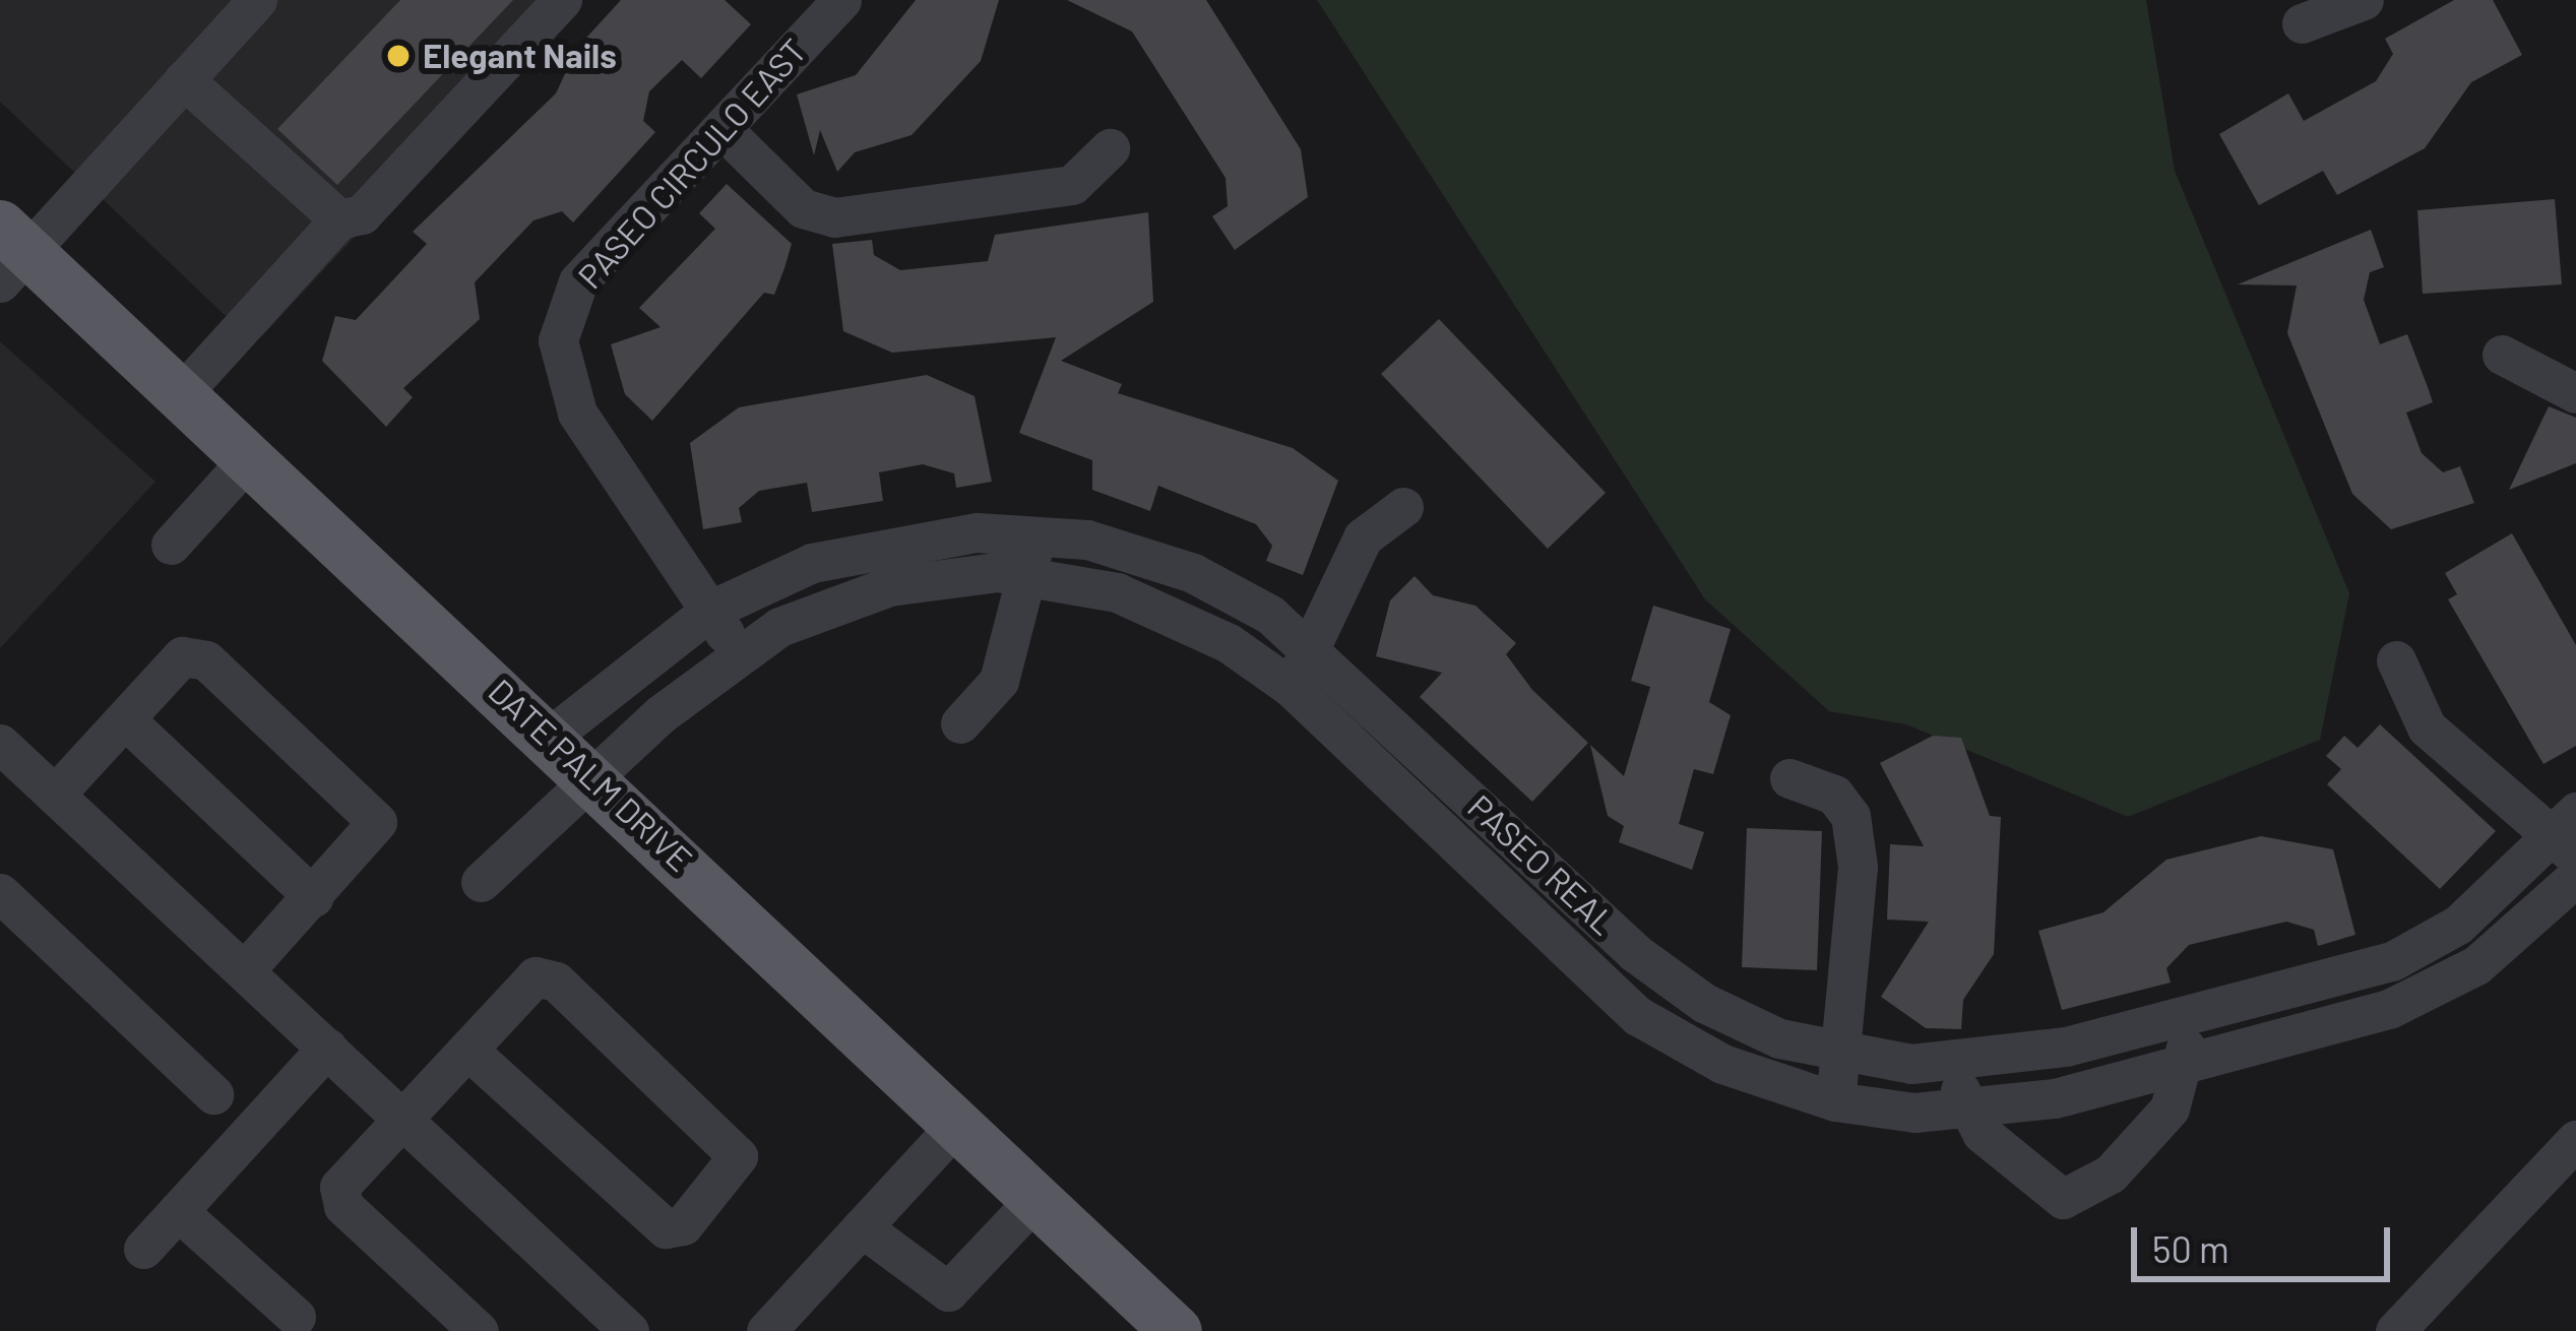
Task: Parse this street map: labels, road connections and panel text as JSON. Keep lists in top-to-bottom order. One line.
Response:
{"streets":{"main road":["DATE PALM DRIVE"],"street":["PASEO CIRCULO EAST","PASEO REAL"]},"crossings":[["PASEO CIRCULO EAST","PASEO REAL"],["DATE PALM DRIVE","PASEO REAL"]],"places":["Elegant Nails"],"scale_bar":"50 m"}
